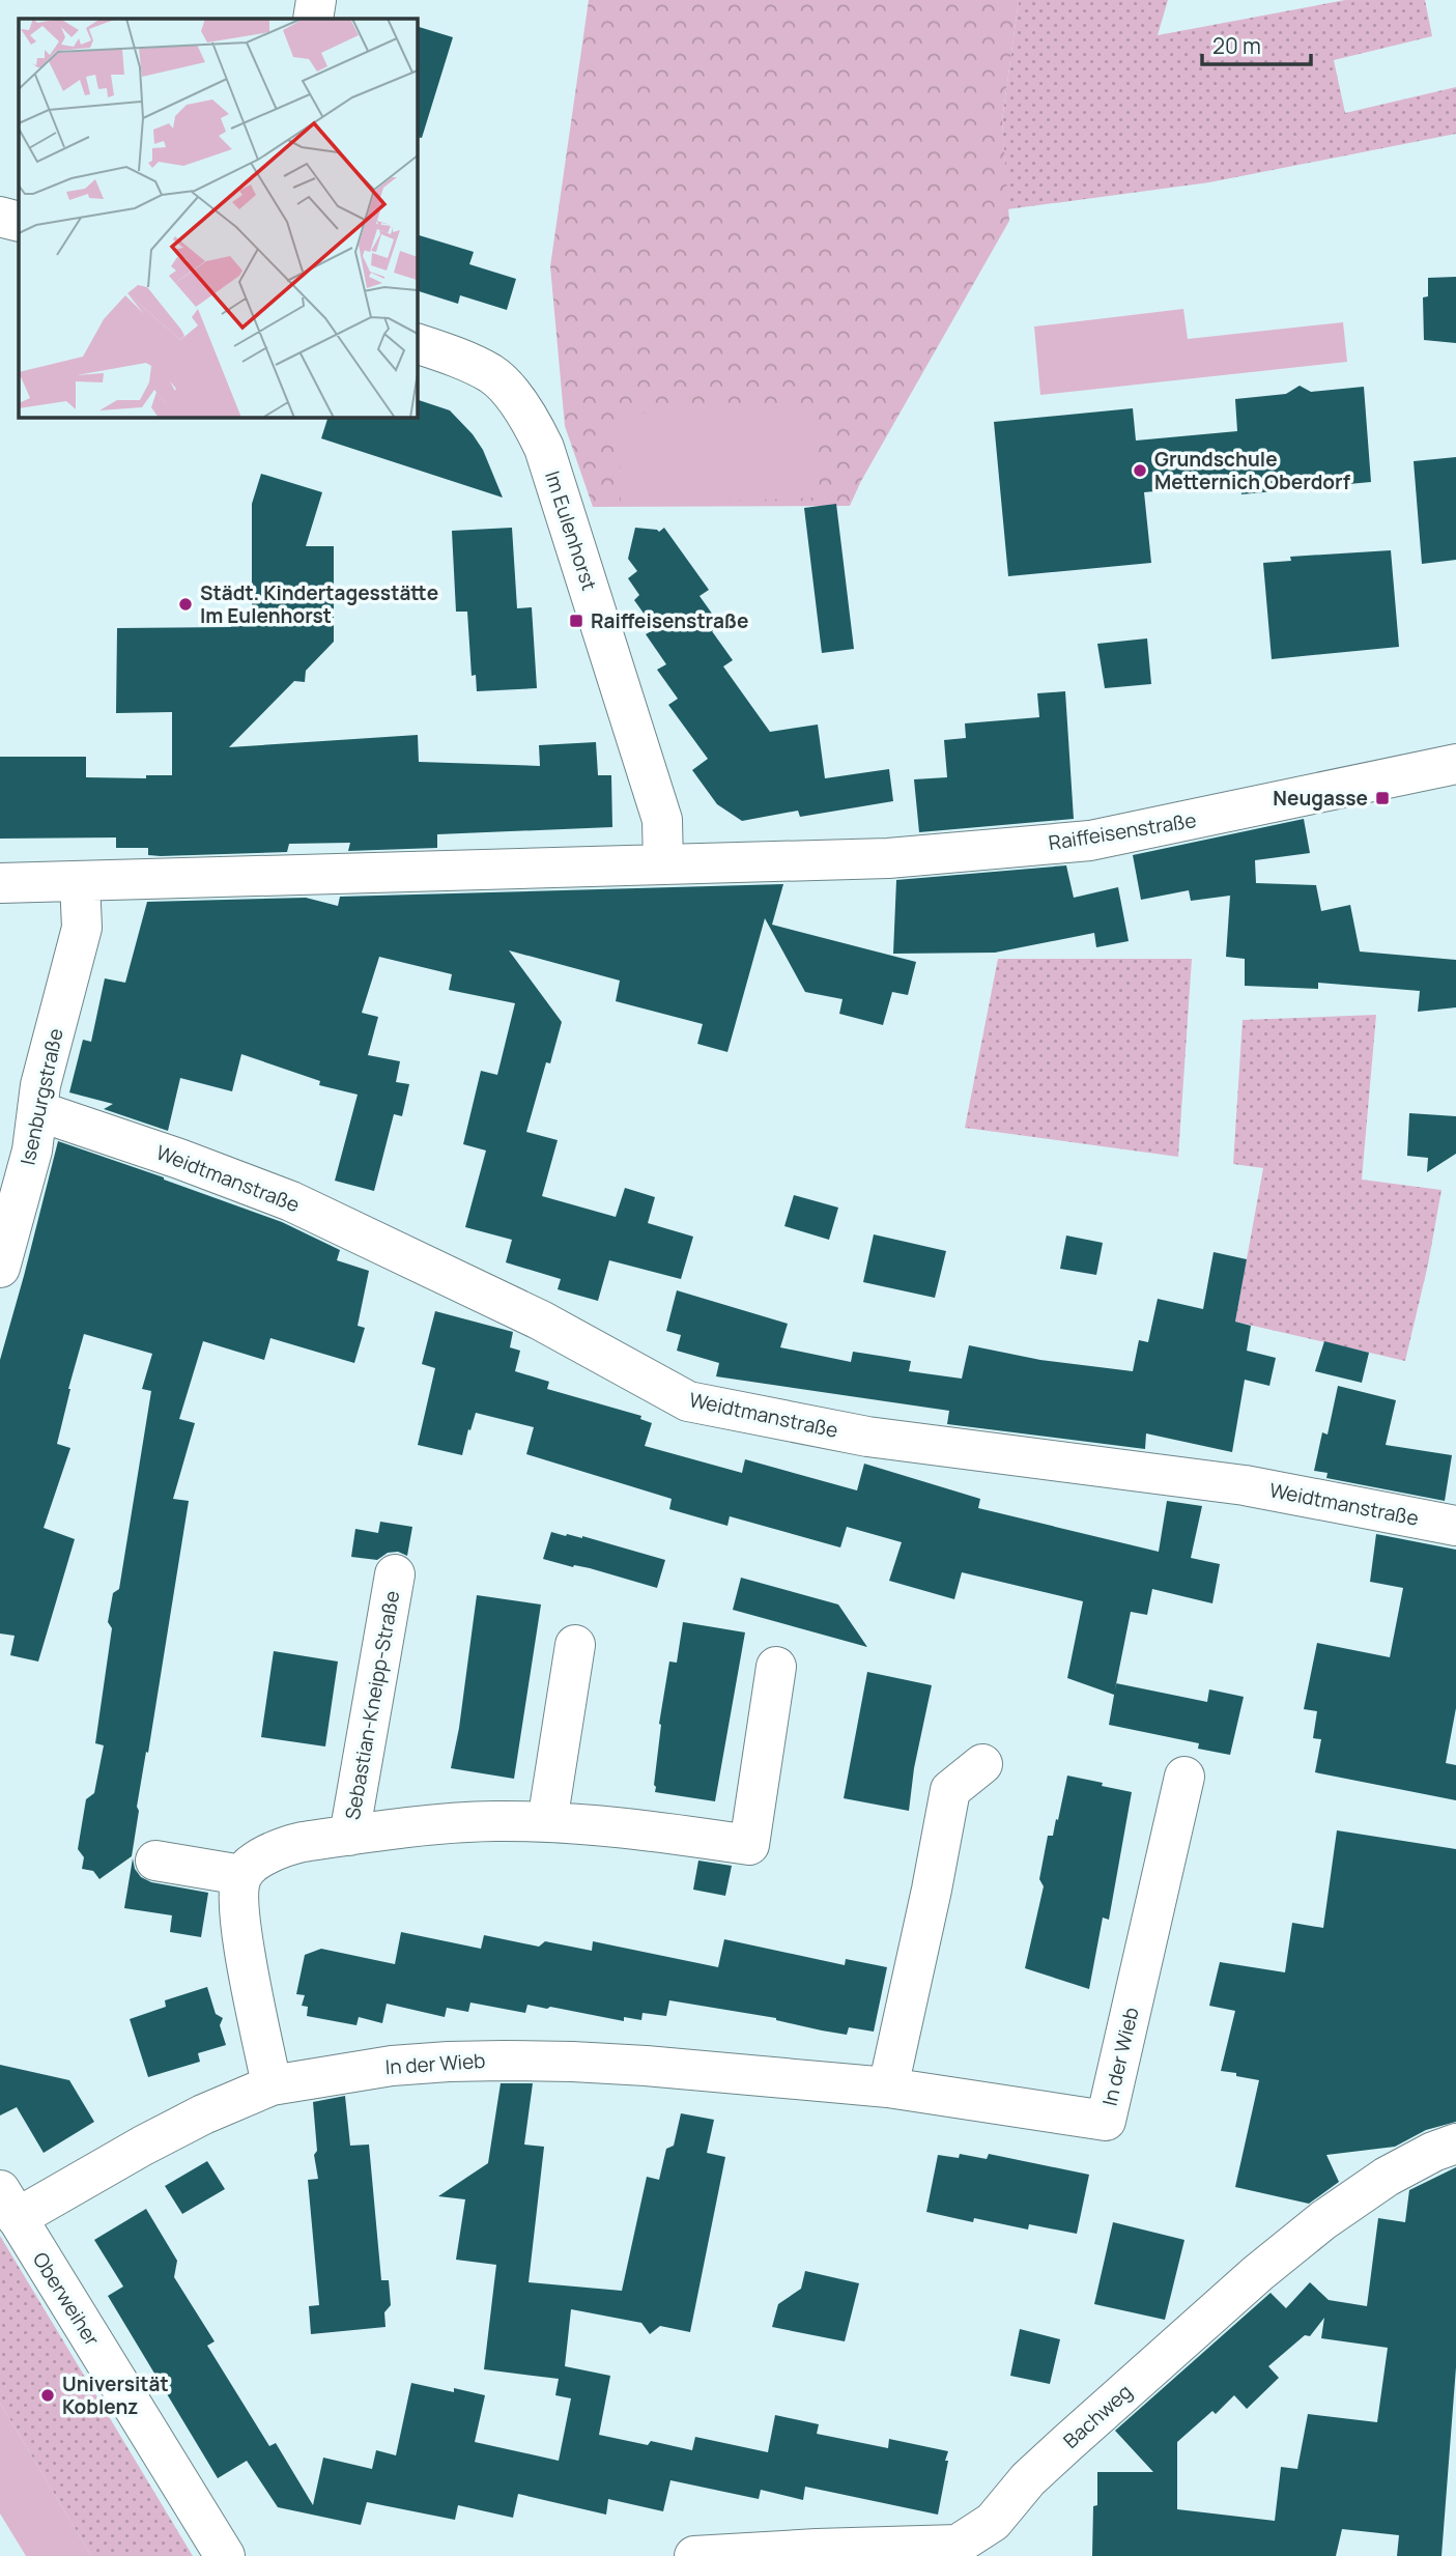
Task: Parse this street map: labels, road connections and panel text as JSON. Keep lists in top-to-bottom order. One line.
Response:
{"streets":{"street":["Im Eulenhorst","Raiffeisenstraße","Isenburgstraße","Weidtmanstraße","Sebastian-Kneipp-Straße","In der Wieb","Oberweiher","Bachweg"]},"crossings":[["Im Eulenhorst","Raiffeisenstraße"],["Raiffeisenstraße","Isenburgstraße"],["Isenburgstraße","Weidtmanstraße"],["In der Wieb","Oberweiher"]],"places":{"other":["Grundschule Metternich Oberdorf","Städt. Kindertagesstätte Im Eulenhorst","Universität Koblenz"],"transit":["Raiffeisenstraße","Neugasse"]},"scale_bar":"20 m"}
